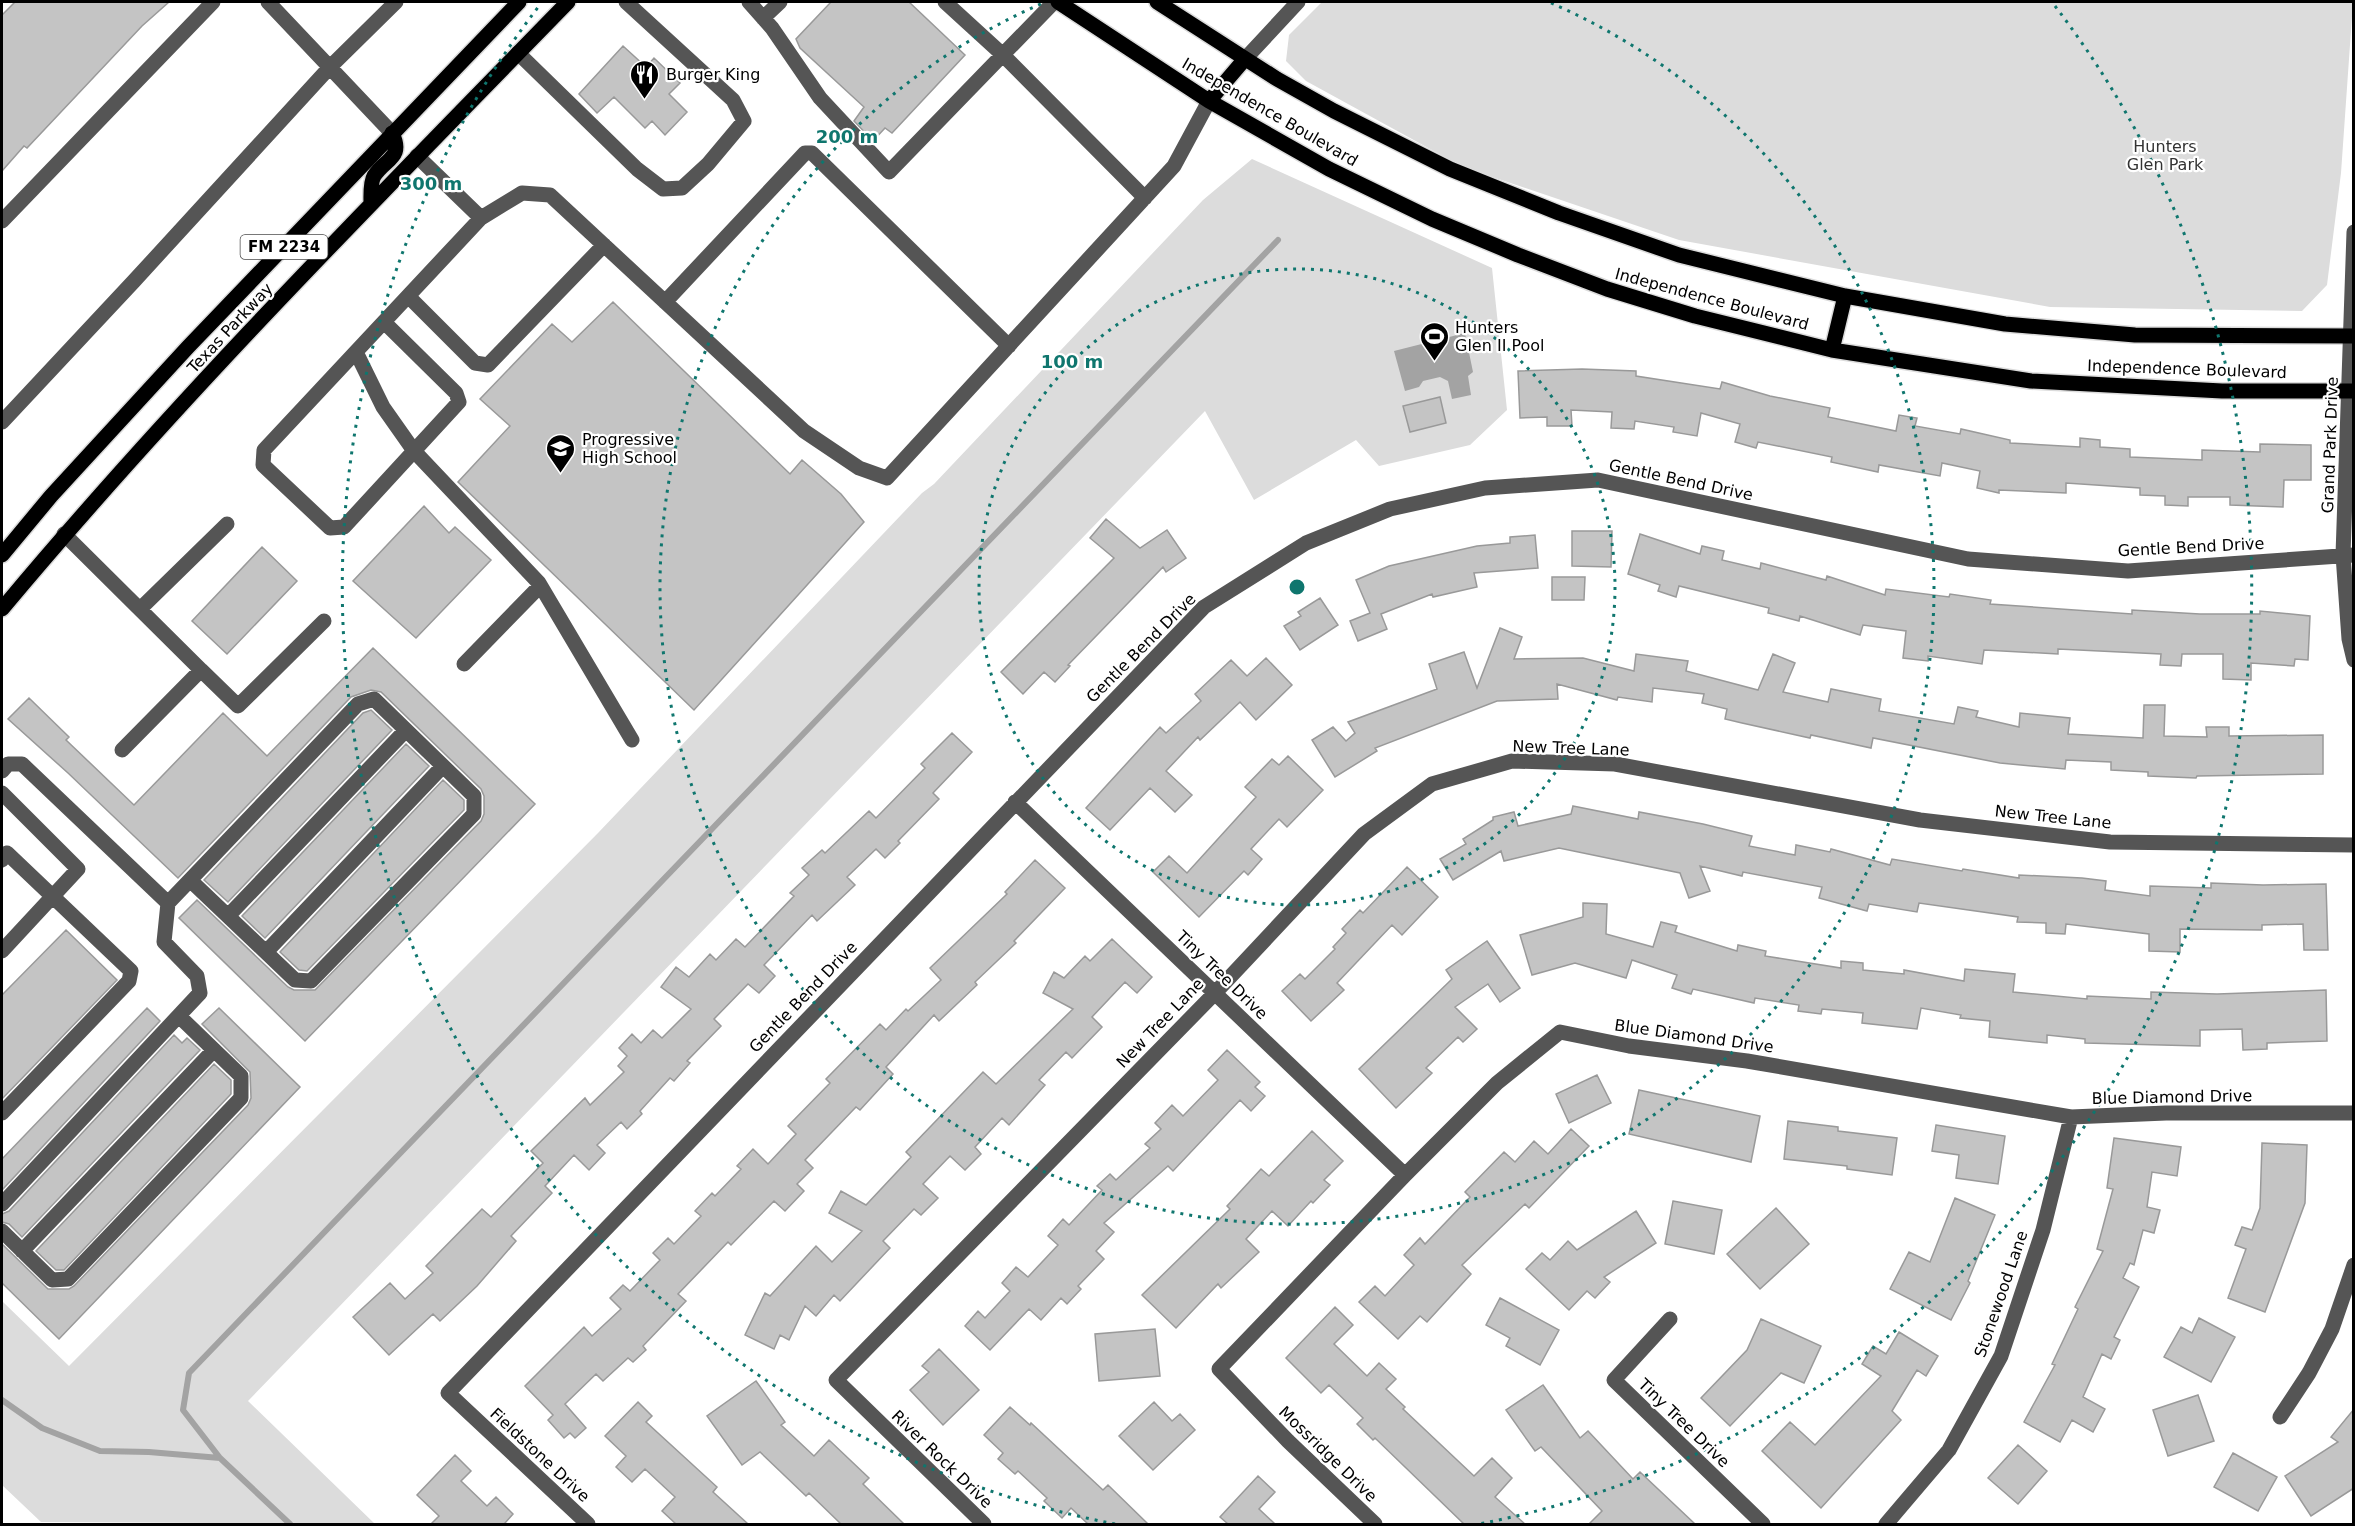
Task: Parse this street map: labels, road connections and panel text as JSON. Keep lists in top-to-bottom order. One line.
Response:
{"streets":{"main road":["Independence Boulevard","FM 2234","Texas Parkway"],"street":["Grand Park Drive","Gentle Bend Drive","New Tree Lane","Tiny Tree Drive","Blue Diamond Drive","Stonewood Lane","Mossridge Drive","Fieldstone Drive","River Rock Drive"]},"crossings":[["Independence Boulevard","Grand Park Drive"],["Grand Park Drive","Gentle Bend Drive"],["Gentle Bend Drive","Tiny Tree Drive"],["Gentle Bend Drive","Fieldstone Drive"],["New Tree Lane","Tiny Tree Drive"],["New Tree Lane","River Rock Drive"],["Tiny Tree Drive","Blue Diamond Drive"],["Blue Diamond Drive","Stonewood Lane"],["Blue Diamond Drive","Mossridge Drive"]],"parks":["Hunters Glen Park"],"places":{"restaurant":["Burger King"],"sports":["Hunters Glen II Pool"],"school or university":["Progressive High School"]},"rings":["200 m","300 m","100 m"]}
